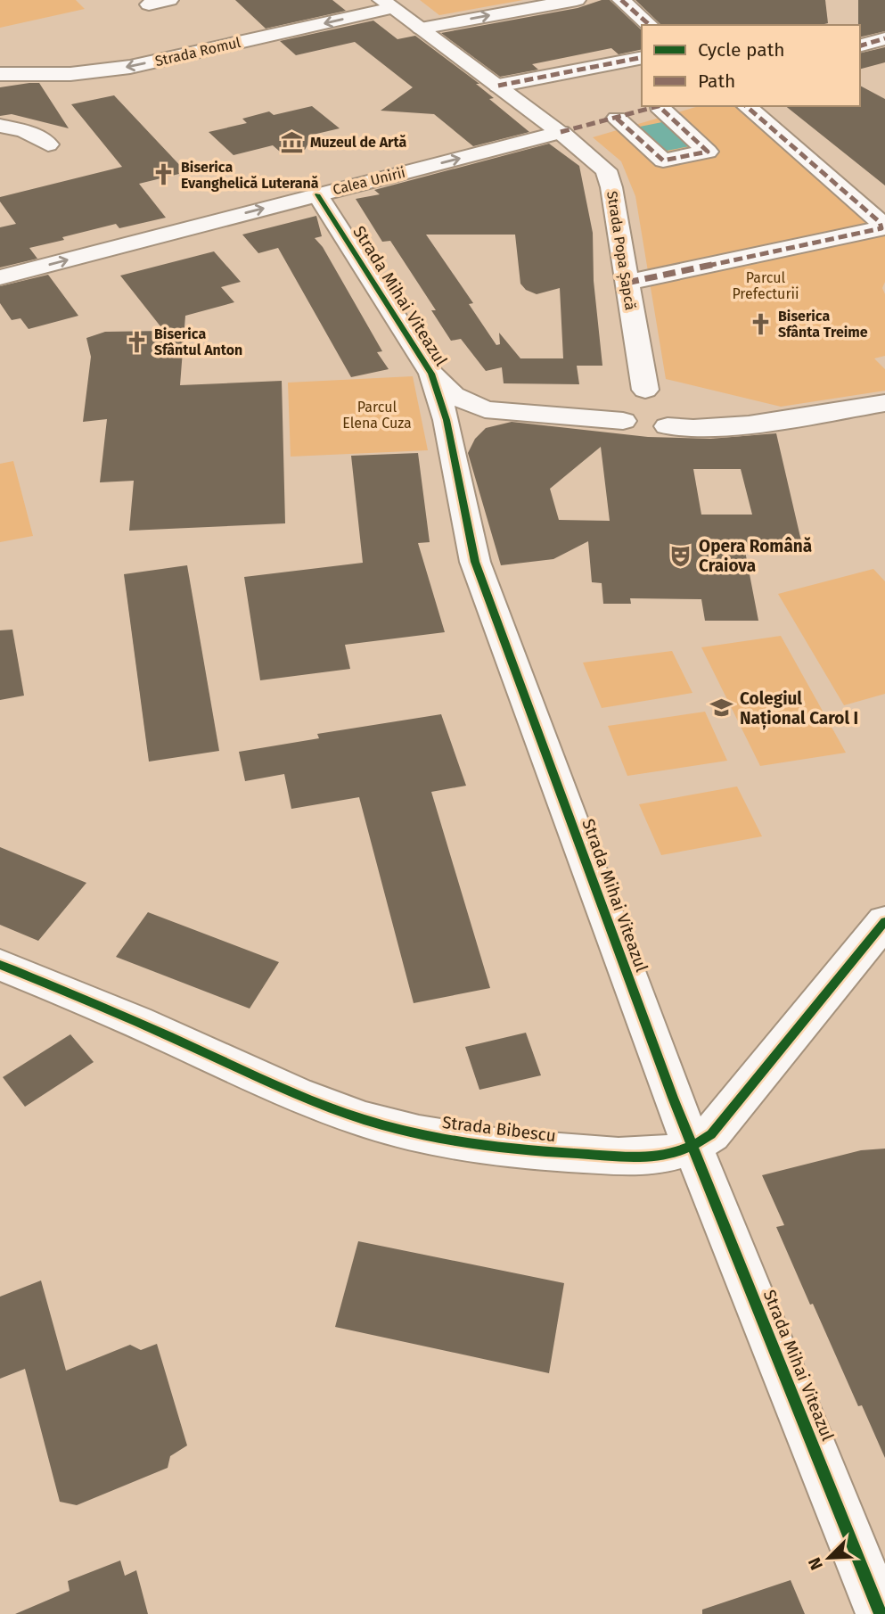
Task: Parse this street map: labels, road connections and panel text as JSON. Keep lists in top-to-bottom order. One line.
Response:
{"streets":{"street":["Strada Romul","Calea Unirii","Strada Popa Șapcă","Strada Mihai Viteazul","Strada Bibescu"]},"crossings":[["Strada Romul","Strada Popa Șapcă"],["Calea Unirii","Strada Popa Șapcă"],["Calea Unirii","Strada Mihai Viteazul"],["Strada Mihai Viteazul","Strada Bibescu"]],"one_way":["Strada Romul"],"parks":["Parcul Prefecturii","Parcul Elena Cuza"],"places":{"museum":["Muzeul de Artă"],"church":["Biserica Evanghelică Luterană","Biserica Sfânta Treime","Biserica Sfântul Anton"],"theatre":["Opera Română Craiova"],"school or university":["Colegiul Național Carol I"]},"legend":["Cycle path","Path"],"north":"bottom left"}
